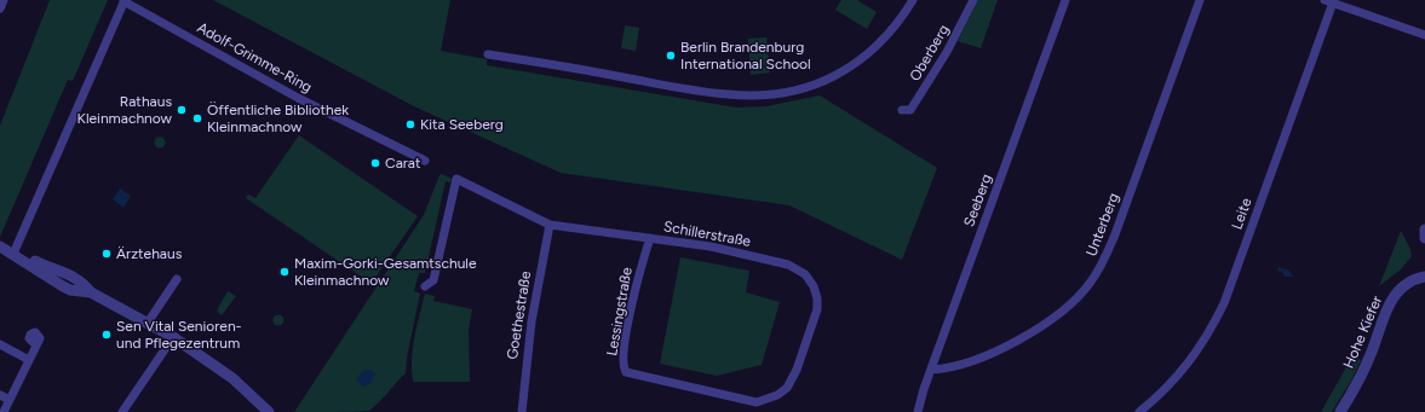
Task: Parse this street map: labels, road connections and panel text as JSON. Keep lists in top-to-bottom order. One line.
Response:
{"streets":{"street":["Oberberg","Adolf-Grimme-Ring","Seeberg","Leite","Unterberg","Schillerstraße","Lessingstraße","Goethestraße","Hohe Kiefer"]},"crossings":[["Seeberg","Unterberg"],["Schillerstraße","Lessingstraße"],["Schillerstraße","Goethestraße"]],"places":["Berlin Brandenburg International School","Rathaus Kleinmachnow","Öffentliche Bibliothek Kleinmachnow","Kita Seeberg","Carat","Ärztehaus","Maxim-Gorki-Gesamtschule Kleinmachnow","Sen Vital Senioren- und Pflegezentrum"]}
